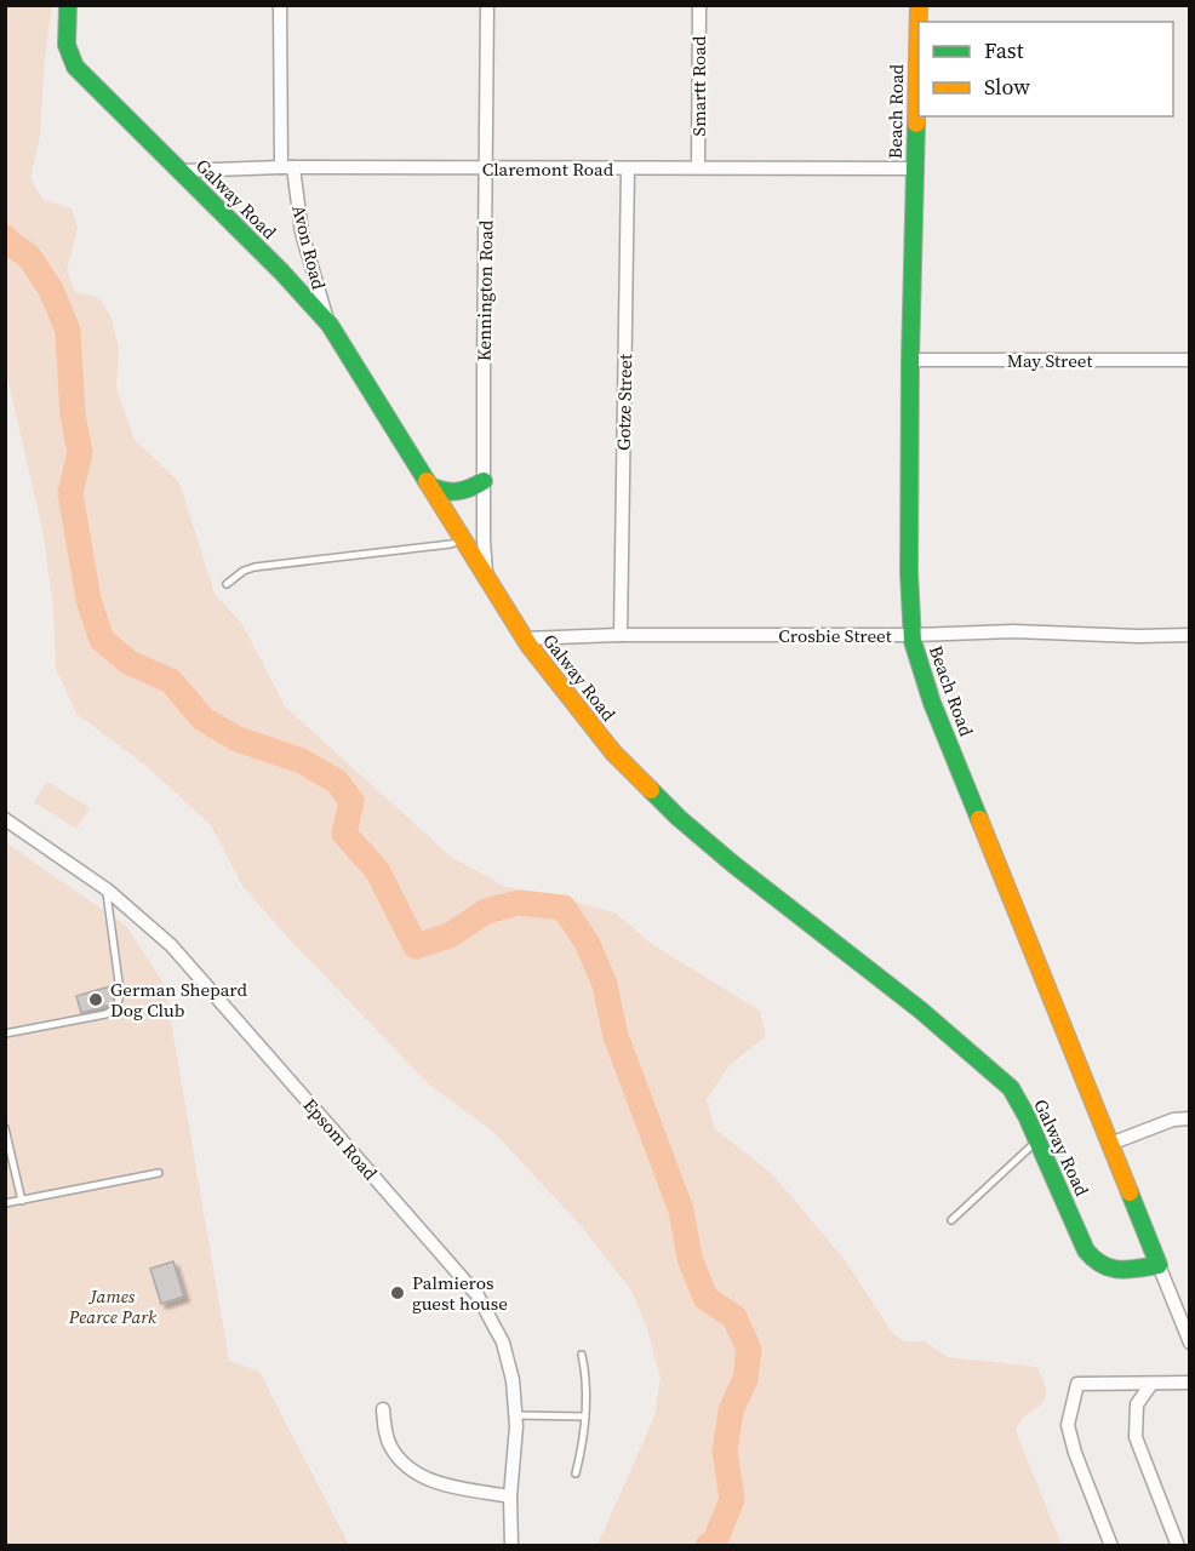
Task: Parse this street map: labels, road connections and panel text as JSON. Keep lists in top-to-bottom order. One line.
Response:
{"streets":{"street":["Smartt Road","Beach Road","Claremont Road","Galway Road","Avon Road","Kennington Road","May Street","Gotze Street","Crosbie Street","Epsom Road"]},"crossings":[["Smartt Road","Claremont Road"],["Beach Road","Claremont Road"],["Beach Road","Galway Road"],["Beach Road","May Street"],["Beach Road","Crosbie Street"],["Claremont Road","Galway Road"],["Claremont Road","Avon Road"],["Claremont Road","Kennington Road"],["Claremont Road","Gotze Street"],["Galway Road","Avon Road"],["Galway Road","Kennington Road"],["Galway Road","Crosbie Street"],["Gotze Street","Crosbie Street"]],"parks":["James Pearce Park"],"places":["German Shepard Dog Club","Palmieros guest house"],"legend":["Fast","Slow"]}
